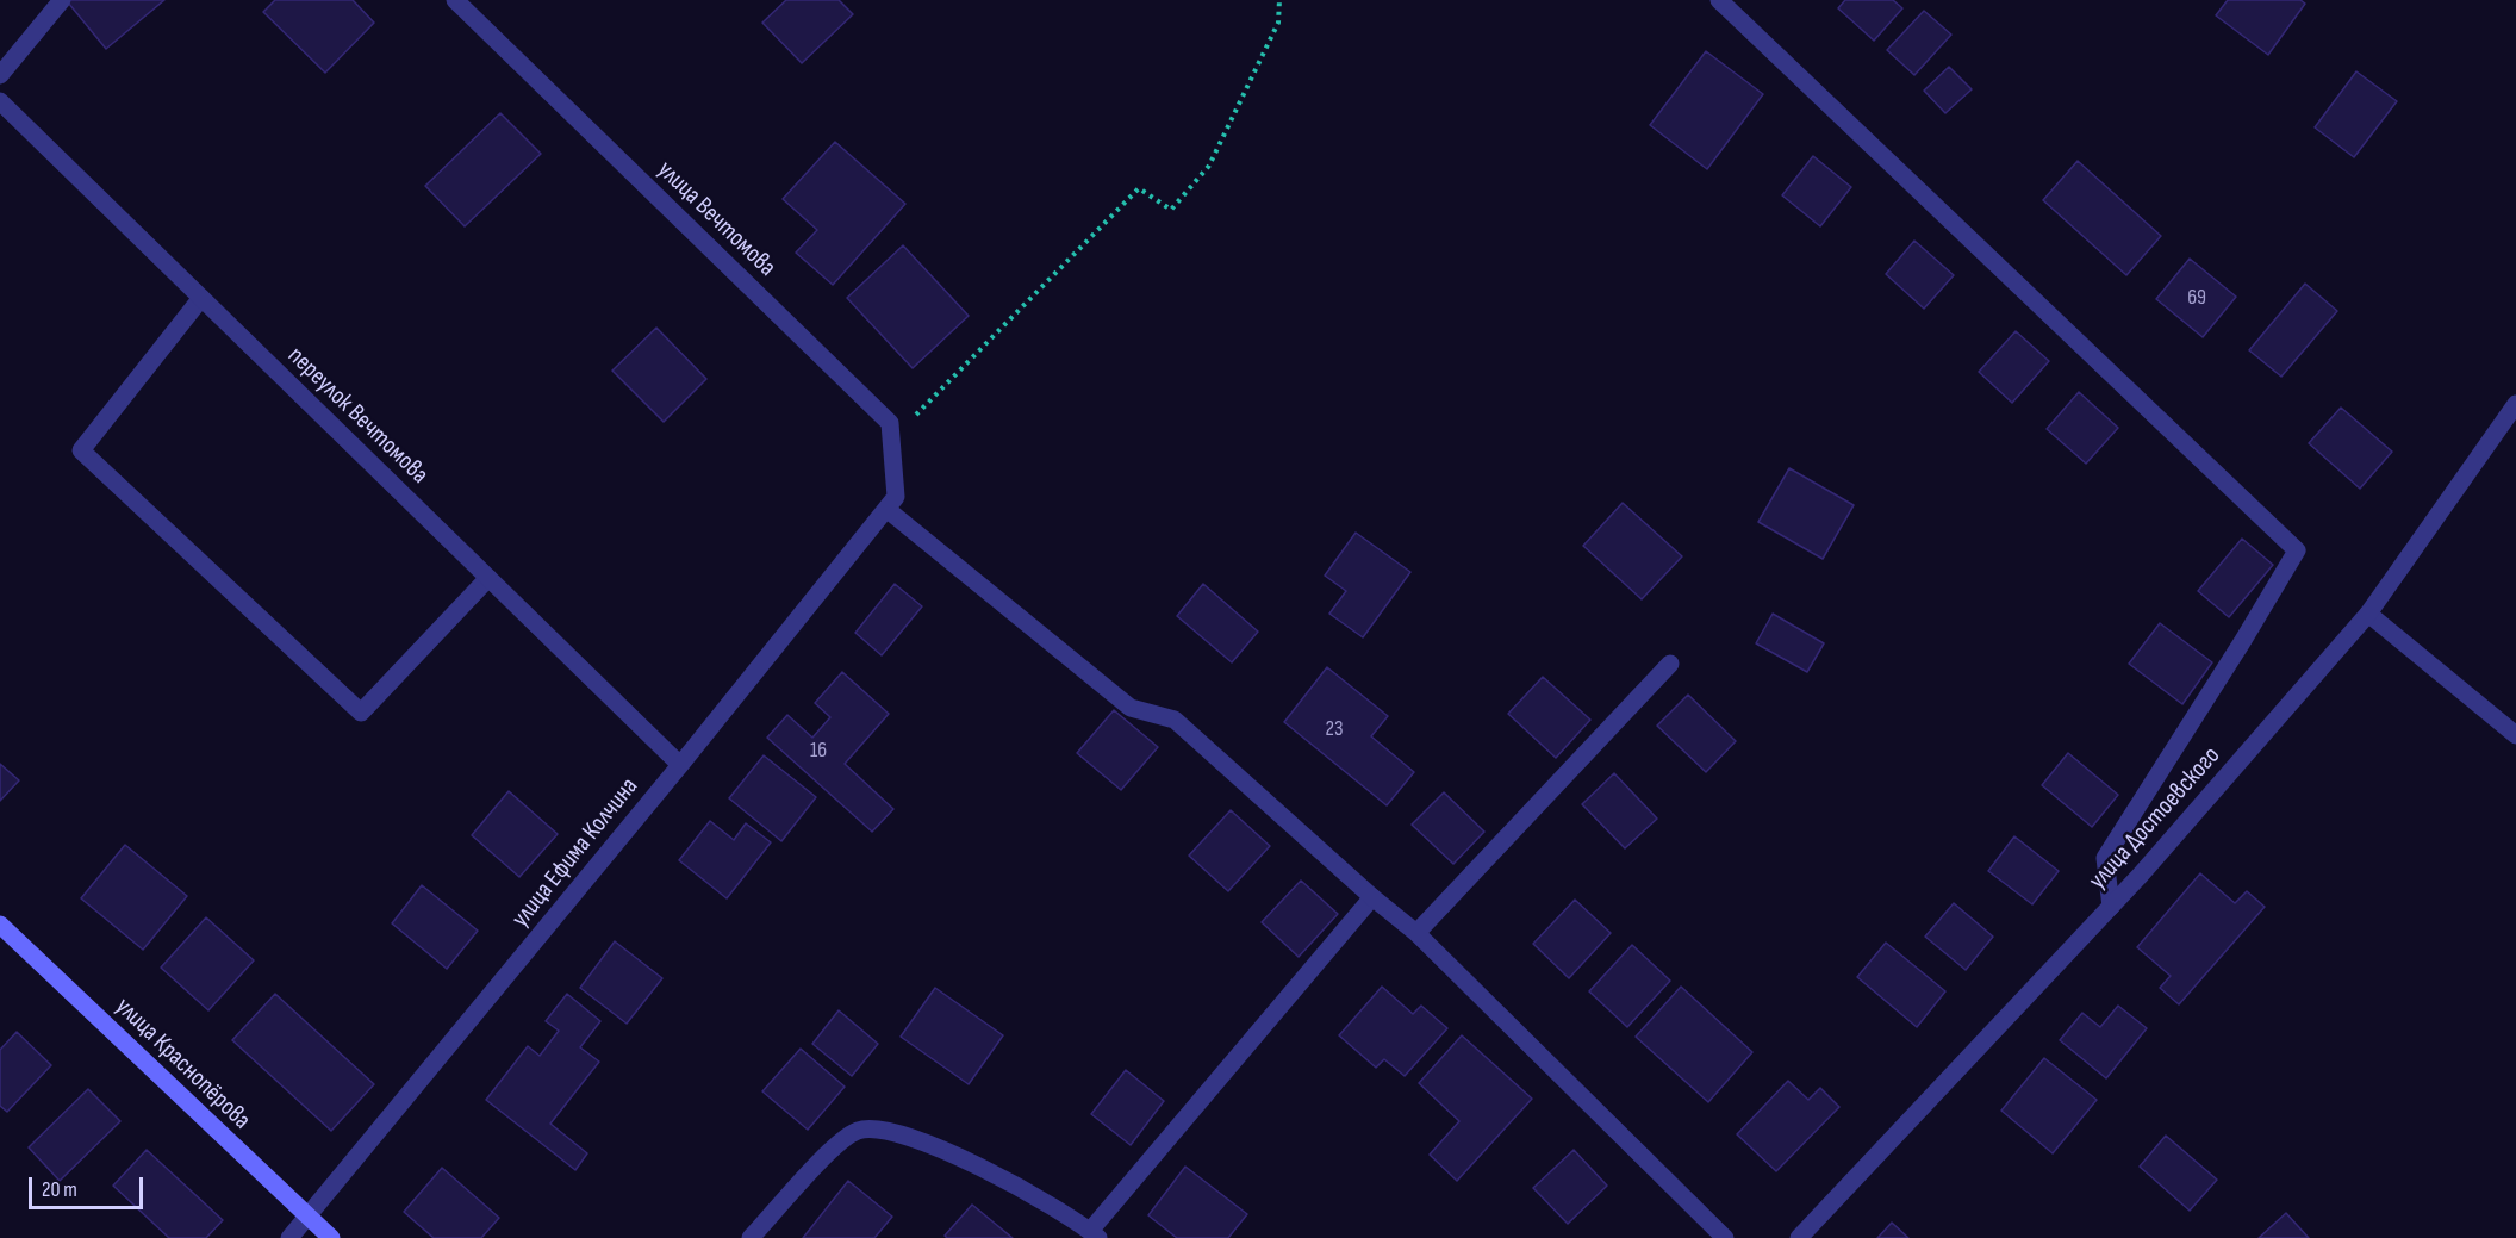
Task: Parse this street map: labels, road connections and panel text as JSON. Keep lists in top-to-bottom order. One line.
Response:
{"streets":{"main road":["улица Краснопёрова"],"street":["улица Вечтомова","переулок Вечтомова","улица Достоевского","улица Ефима Колчина"]},"crossings":[["переулок Вечтомова","улица Ефима Колчина"],["улица Ефима Колчина","улица Краснопёрова"]],"house_numbers":["69","23","16"],"scale_bar":"20 m"}
